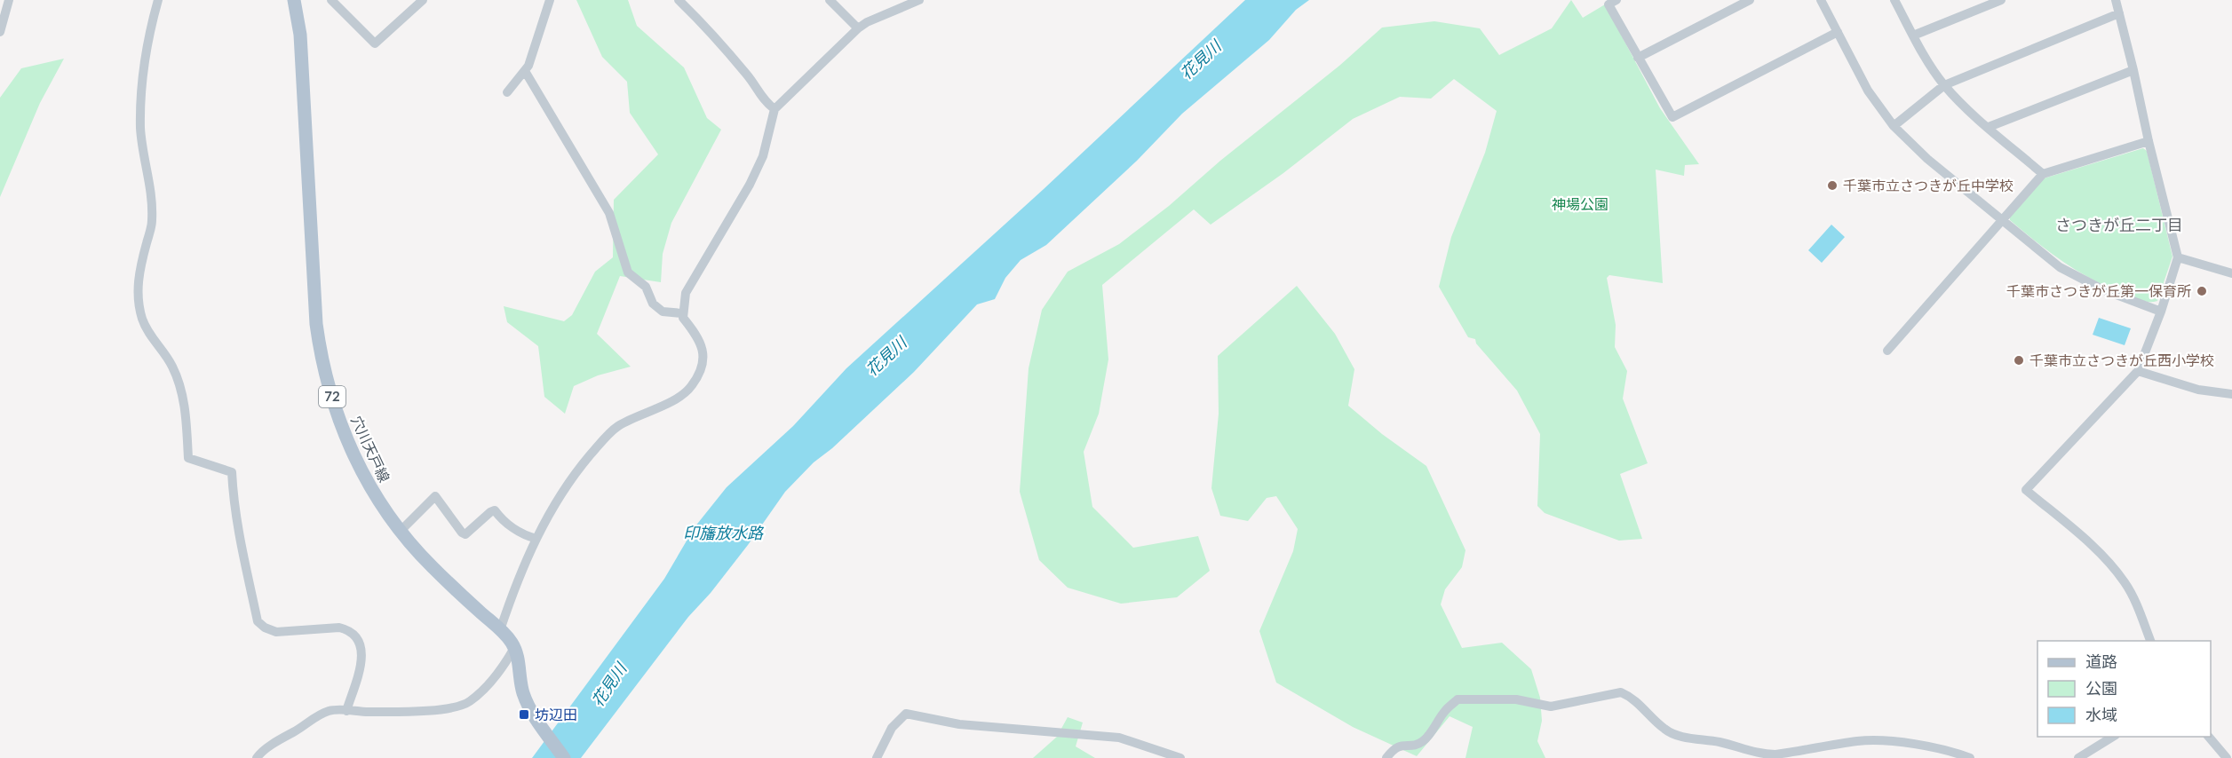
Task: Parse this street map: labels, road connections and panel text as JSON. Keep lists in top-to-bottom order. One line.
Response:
{"streets":{"main road":["72","穴川天戸線"]},"districts":["さつきが丘二丁目"],"water":["花見川","印旛放水路"],"parks":["神場公園"],"places":{"other":["千葉市立さつきが丘中学校","千葉市さつきが丘第一保育所","千葉市立さつきが丘西小学校"],"transit":["坊辺田"]},"legend":["道路","公園","水域"]}
